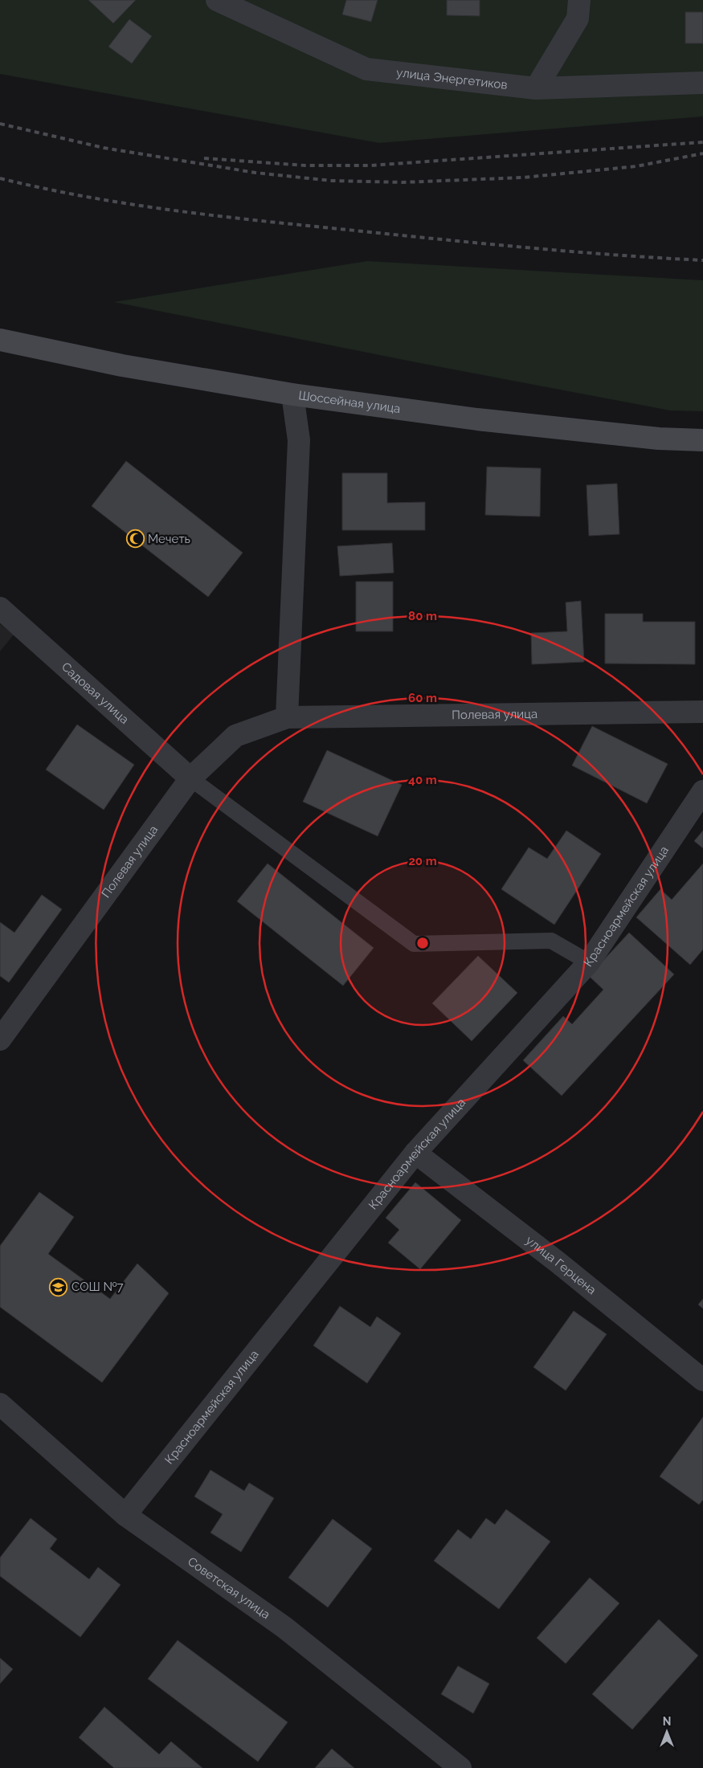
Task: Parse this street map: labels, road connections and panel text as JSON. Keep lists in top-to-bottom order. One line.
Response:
{"streets":{"main road":["Шоссейная улица"],"street":["улица Энергетиков","Садовая улица","Полевая улица","Красноармейская улица","улица Герцена","Советская улица"]},"crossings":[["Садовая улица","Полевая улица"],["Красноармейская улица","улица Герцена"],["Красноармейская улица","Советская улица"]],"places":{"mosque":["Мечеть"],"school or university":["СОШ №7"]},"north":"top","rings":["80 m","60 m","40 m","20 m"]}
